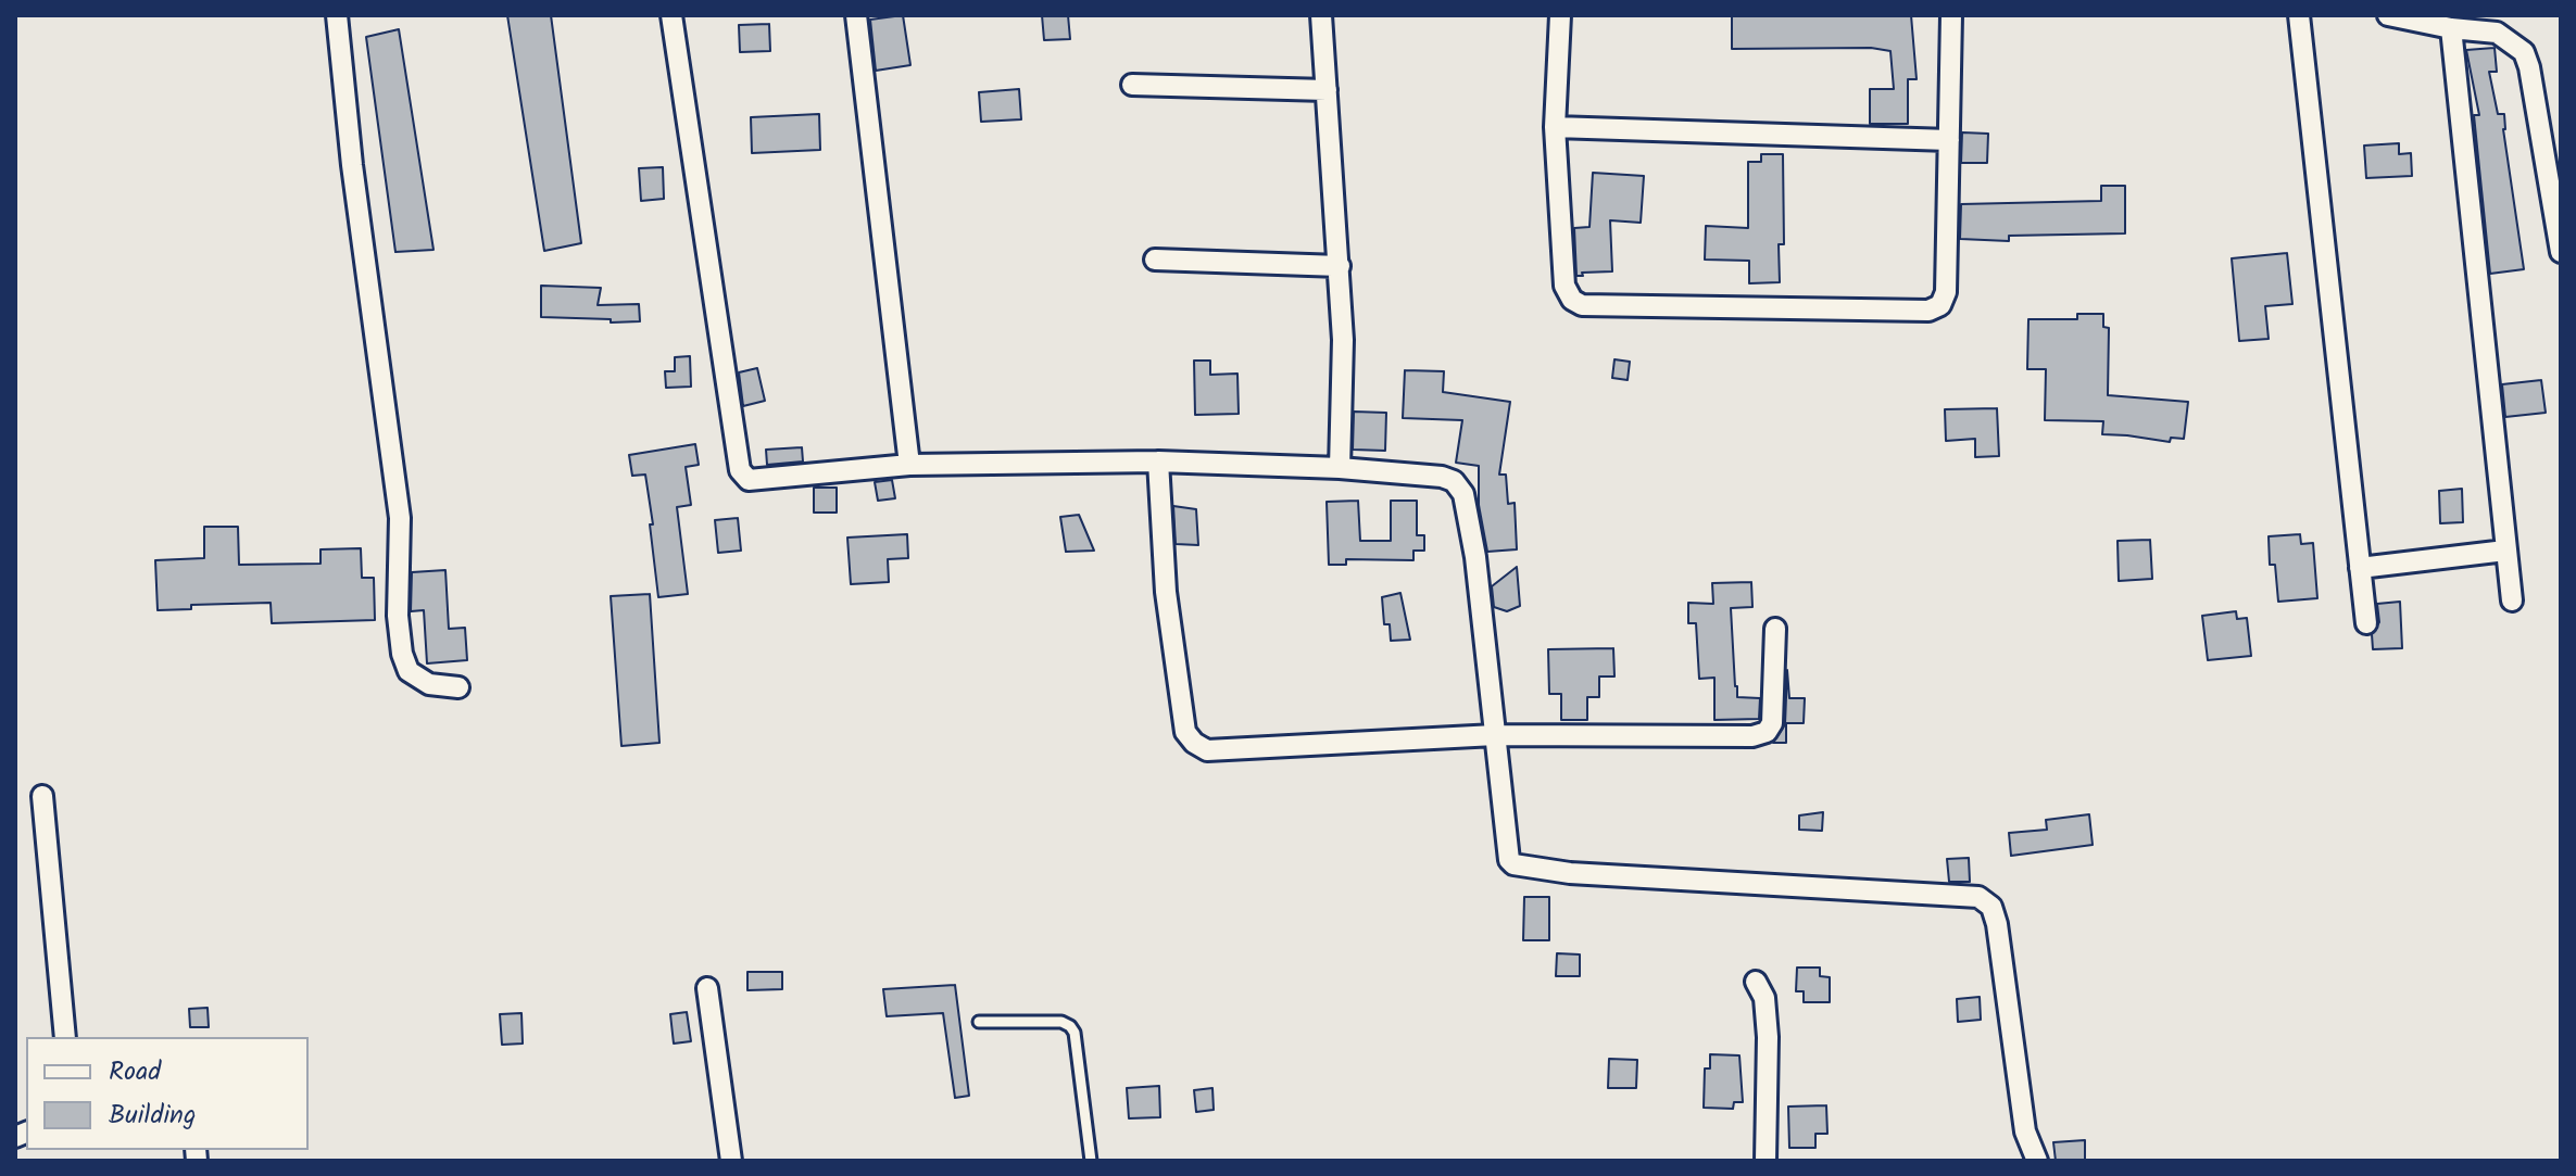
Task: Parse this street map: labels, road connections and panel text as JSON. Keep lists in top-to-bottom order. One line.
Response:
{"legend":["Road","Building"]}
